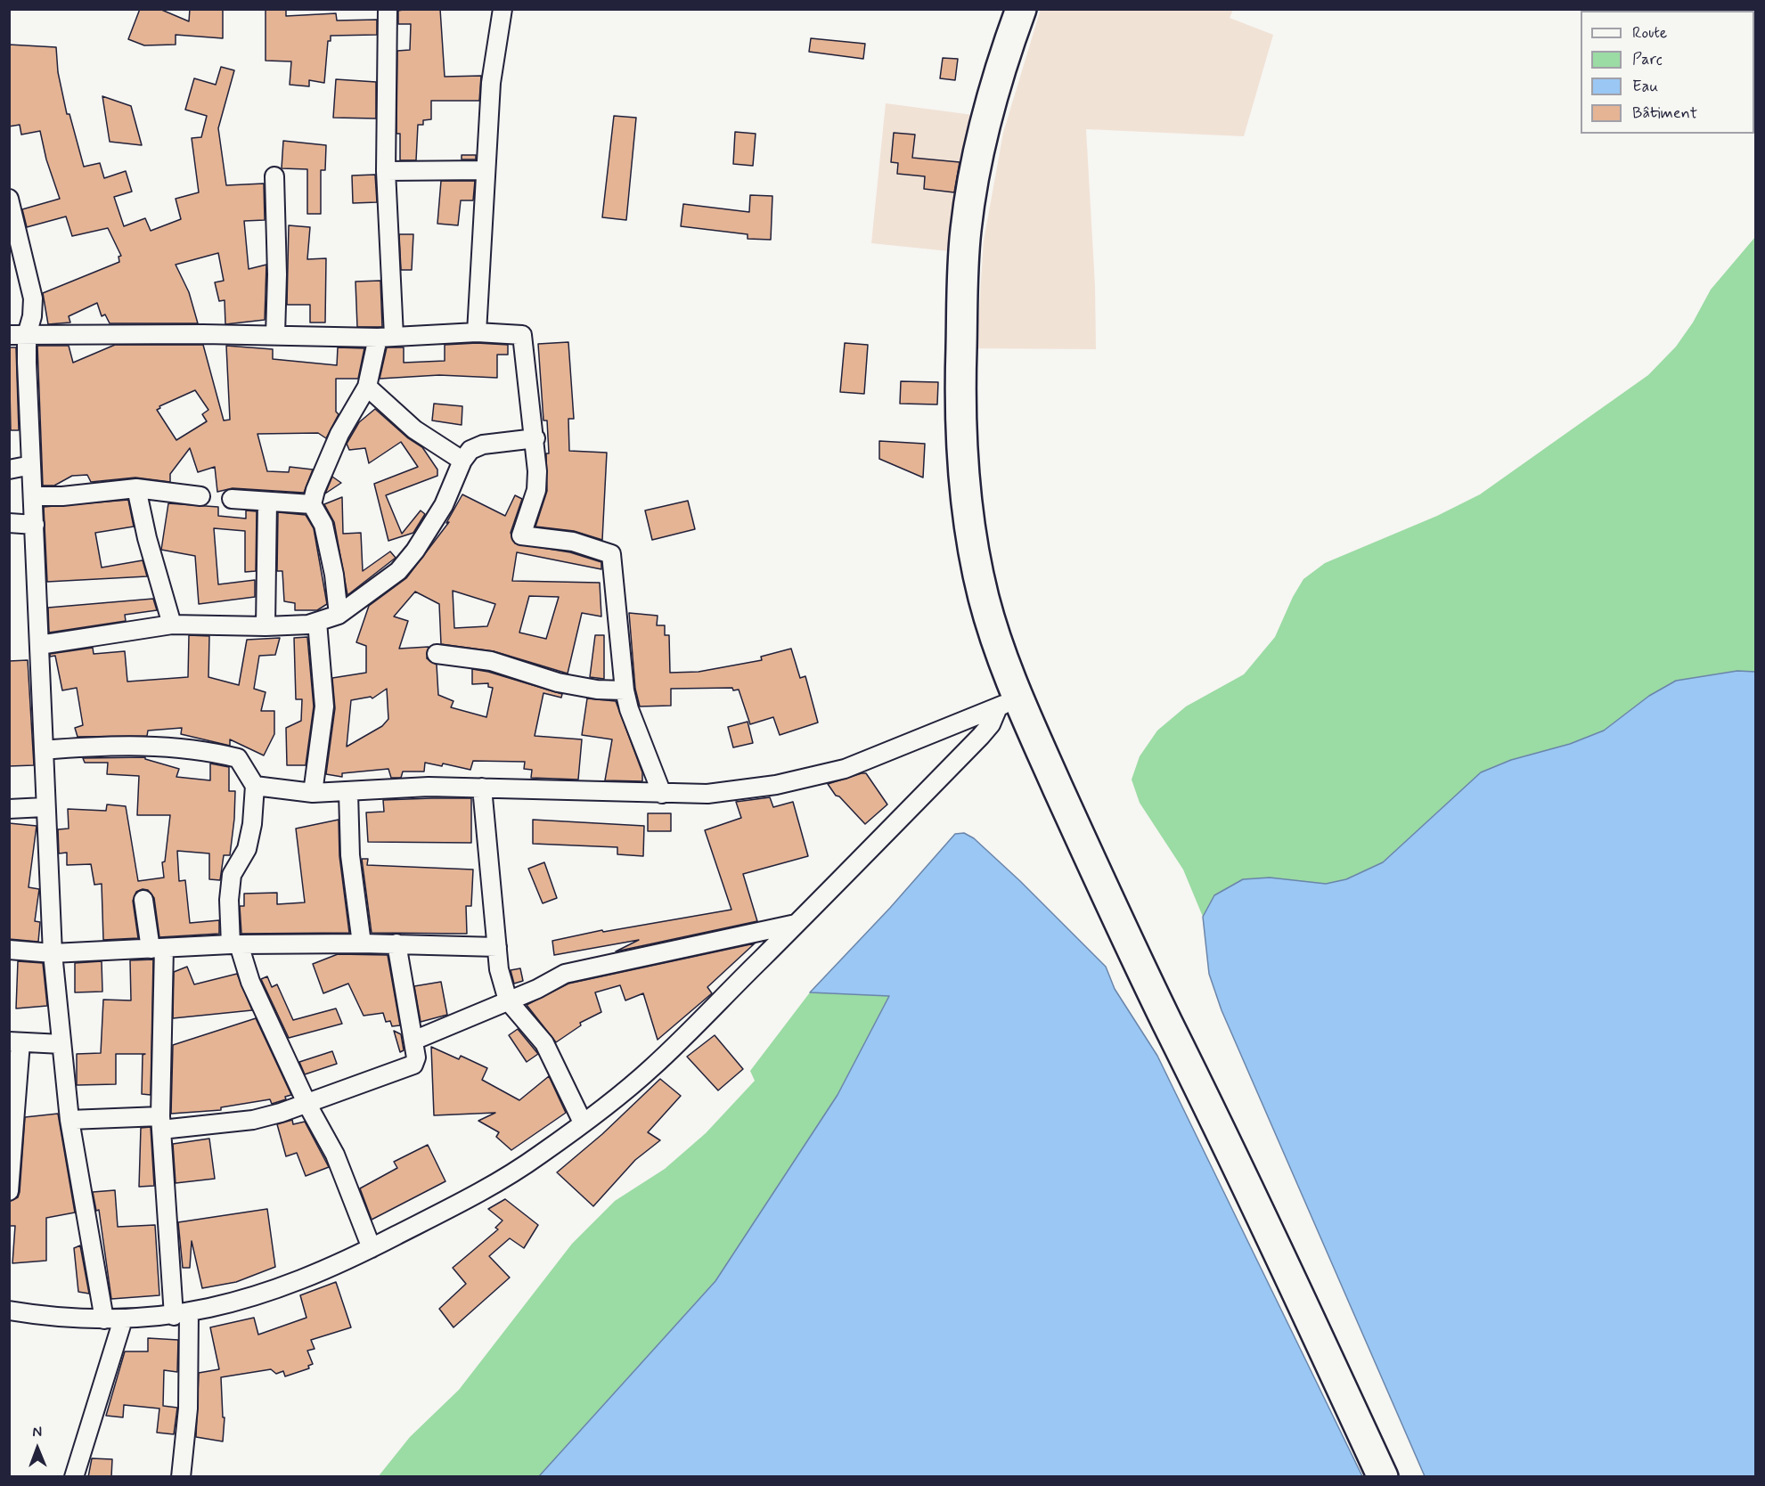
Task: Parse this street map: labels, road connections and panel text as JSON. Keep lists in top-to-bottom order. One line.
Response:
{"legend":["Route","Parc","Eau","Bâtiment"],"north":"top"}
